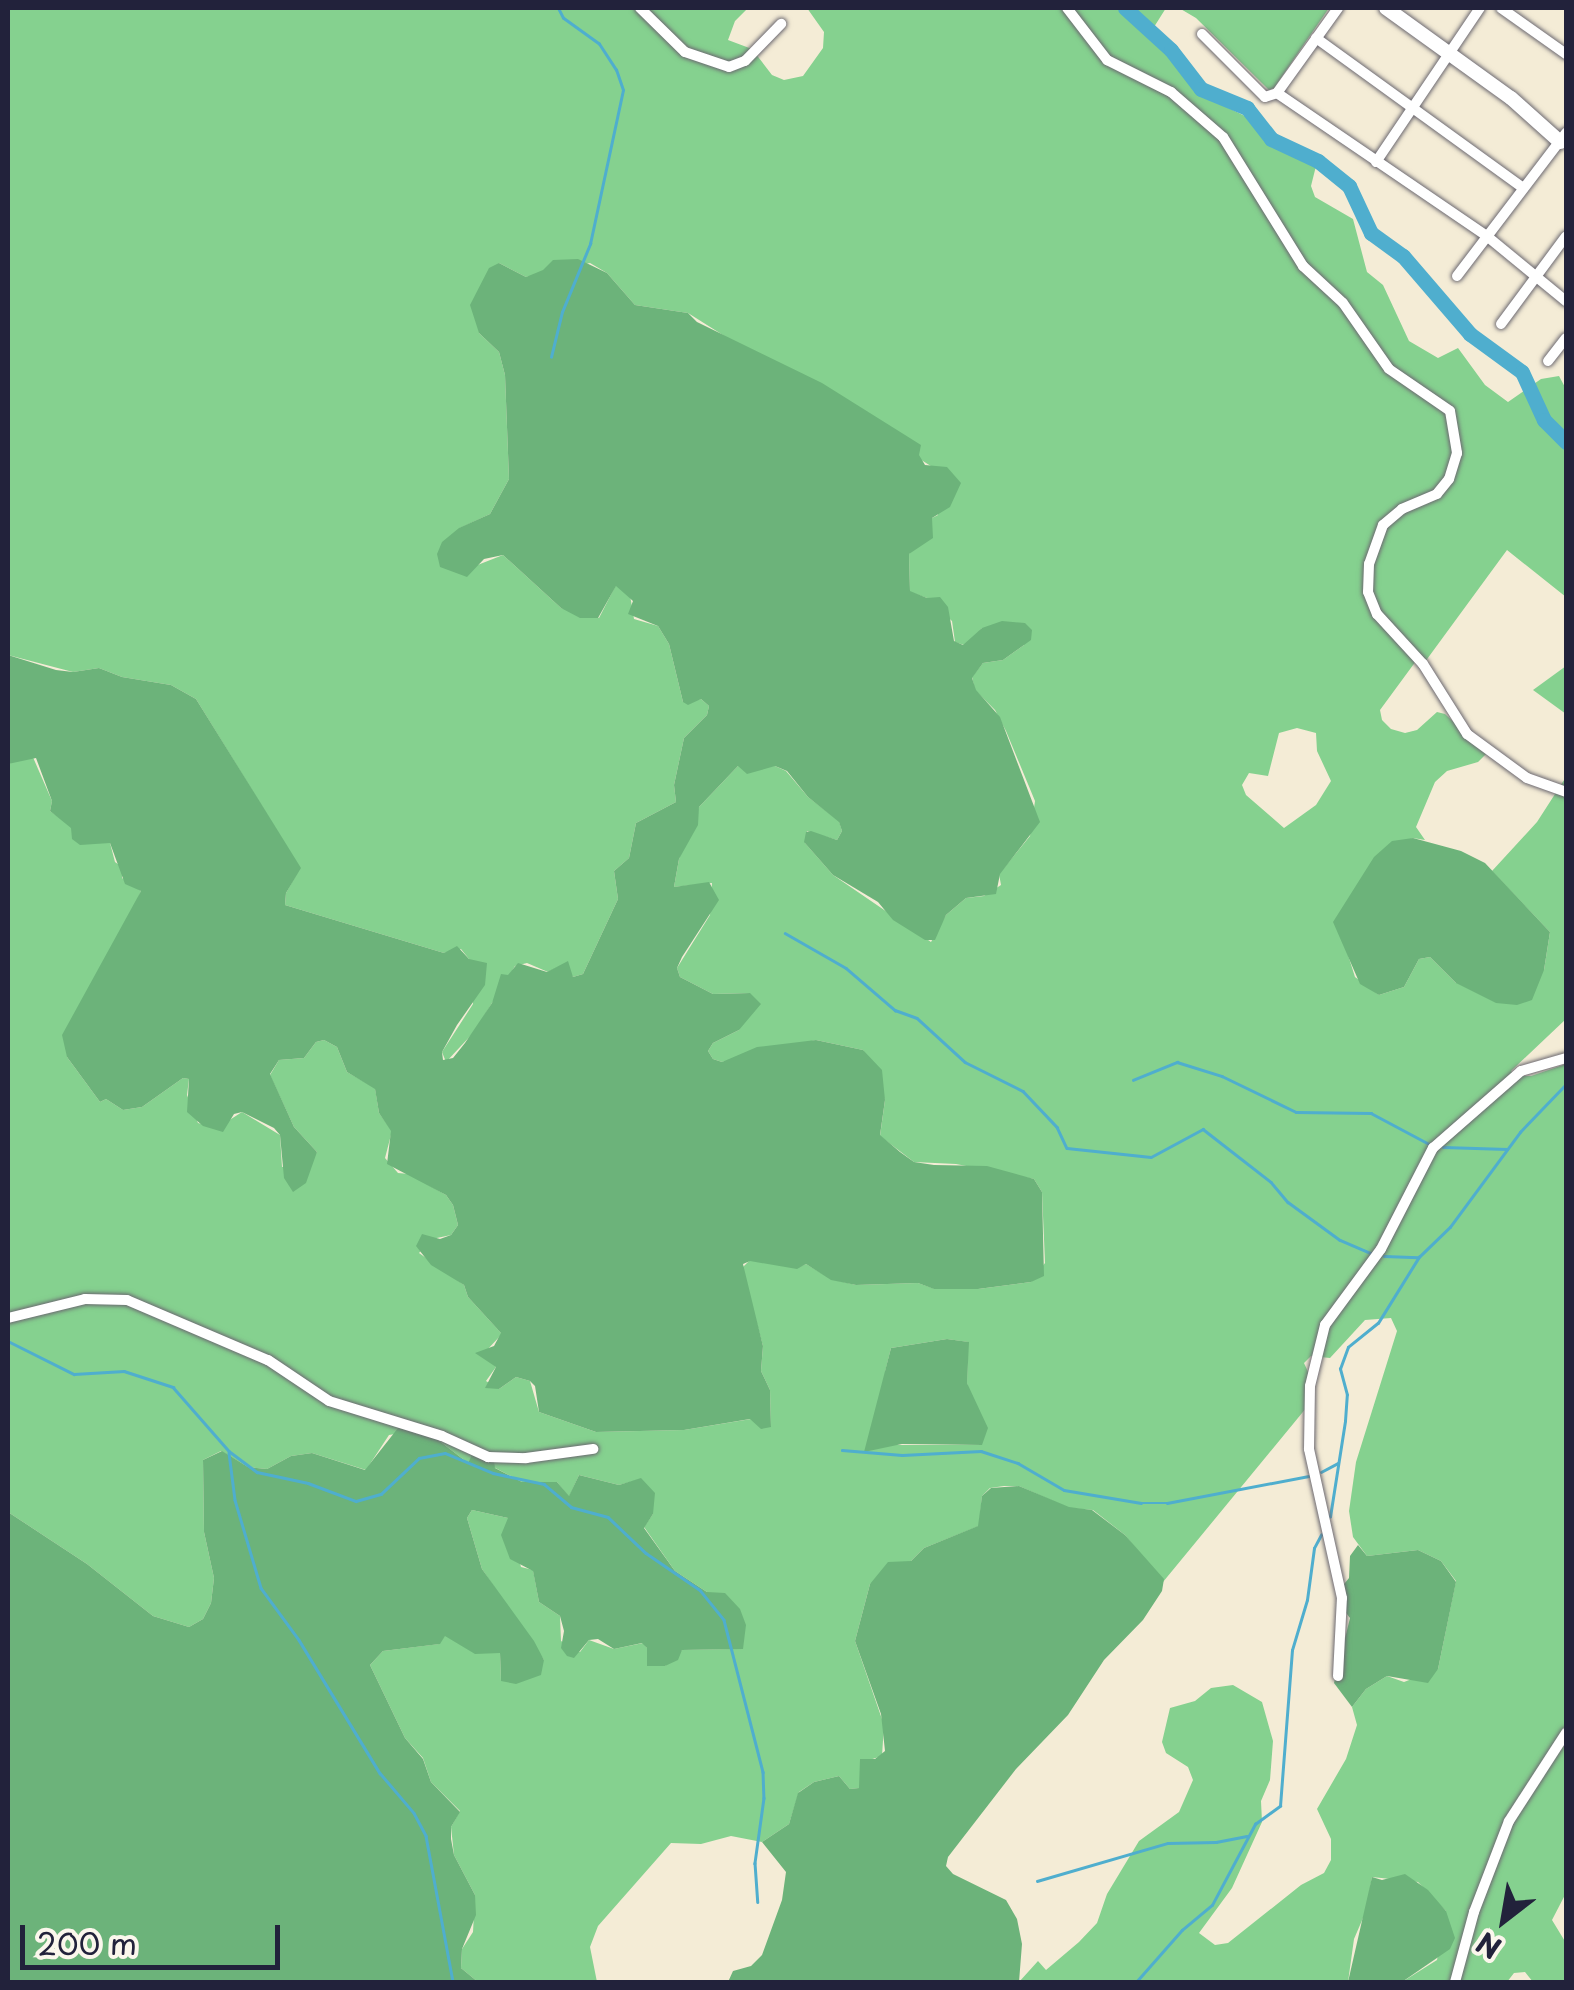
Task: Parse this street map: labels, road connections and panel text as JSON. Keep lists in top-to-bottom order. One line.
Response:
{"scale_bar":"200 m","north":"bottom left"}
